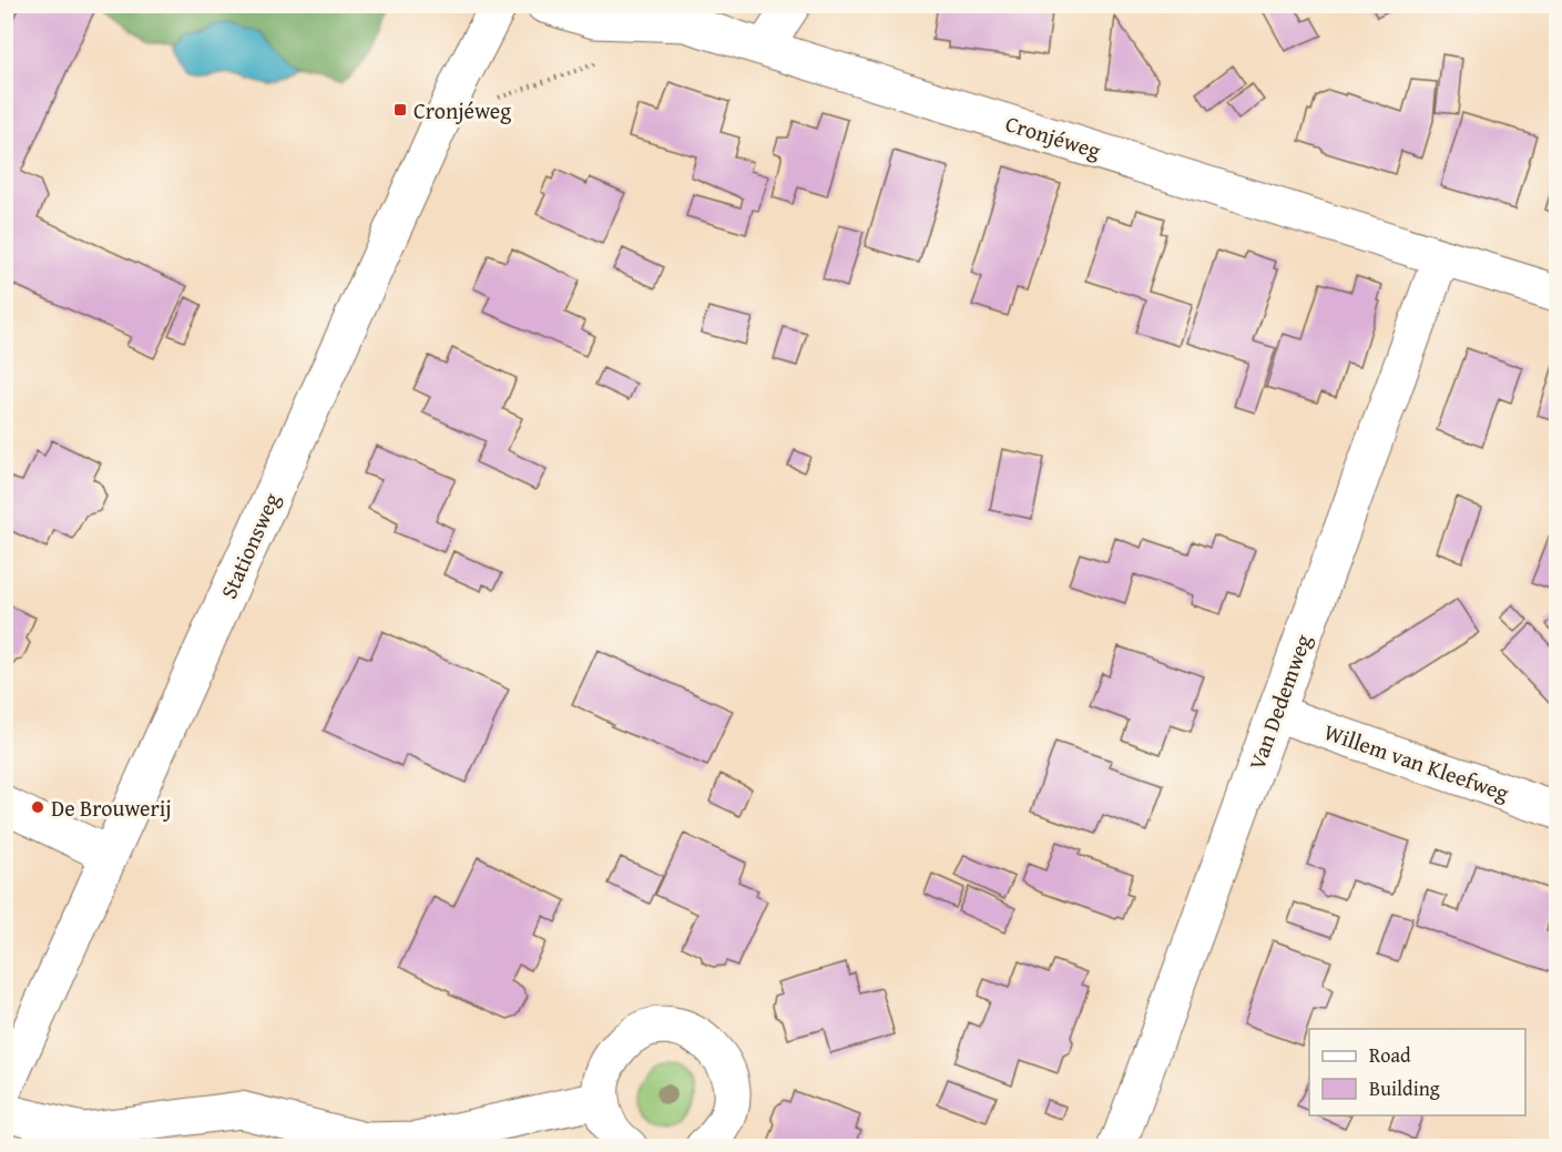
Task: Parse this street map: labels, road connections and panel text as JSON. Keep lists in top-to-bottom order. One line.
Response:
{"streets":{"street":["Cronjéweg","Stationsweg","Van Dedemweg","Willem van Kleefweg"]},"crossings":[["Cronjéweg","Van Dedemweg"],["Van Dedemweg","Willem van Kleefweg"]],"places":{"transit":["Cronjéweg"],"other":["De Brouwerij"]},"legend":["Road","Building"]}
